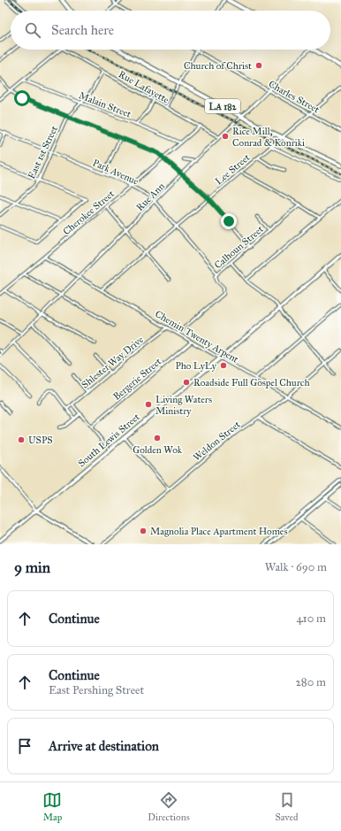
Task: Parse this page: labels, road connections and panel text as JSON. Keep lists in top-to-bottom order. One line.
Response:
{"streets":{"main road":["LA 182","South Lewis Street"],"street":["Rue Lafayette","Charles Street","Malain Street","East 1st Street","Lee Street","Park Avenue","Rue Ann","Cherokee Street","Calhoun Street","Chemin Twenty Arpent","Shlester Way Drive","Bergerie Street","Weldon Street"]},"crossings":[["Rue Lafayette","East 1st Street"],["Rue Lafayette","Rue Ann"],["Rue Lafayette","Cherokee Street"],["Charles Street","Lee Street"],["Charles Street","Rue Ann"],["Malain Street","East 1st Street"],["Malain Street","Cherokee Street"],["LA 182","Lee Street"],["LA 182","Rue Ann"],["East 1st Street","Park Avenue"],["Lee Street","Park Avenue"],["Lee Street","Chemin Twenty Arpent"],["Park Avenue","Rue Ann"],["Park Avenue","Cherokee Street"],["Park Avenue","Calhoun Street"],["Rue Ann","Chemin Twenty Arpent"],["Cherokee Street","Chemin Twenty Arpent"],["Calhoun Street","Chemin Twenty Arpent"],["Chemin Twenty Arpent","Shlester Way Drive"],["Chemin Twenty Arpent","Bergerie Street"],["Chemin Twenty Arpent","South Lewis Street"],["Chemin Twenty Arpent","Weldon Street"]],"places":["Church of Christ","Rice Mill, Conrad & Konriki","Pho LyLy","Roadside Full Gospel Church","Living Waters Ministry","Golden Wok","USPS","Magnolia Place Apartment Homes"],"page":{"search":"Search here","heading":["9 min","Walk · 690 m"],"list":[["Continue","410 m"],["Continue","East Pershing Street","280 m"],"Arrive at destination"],"nav":["Map","Directions","Saved"]}}
